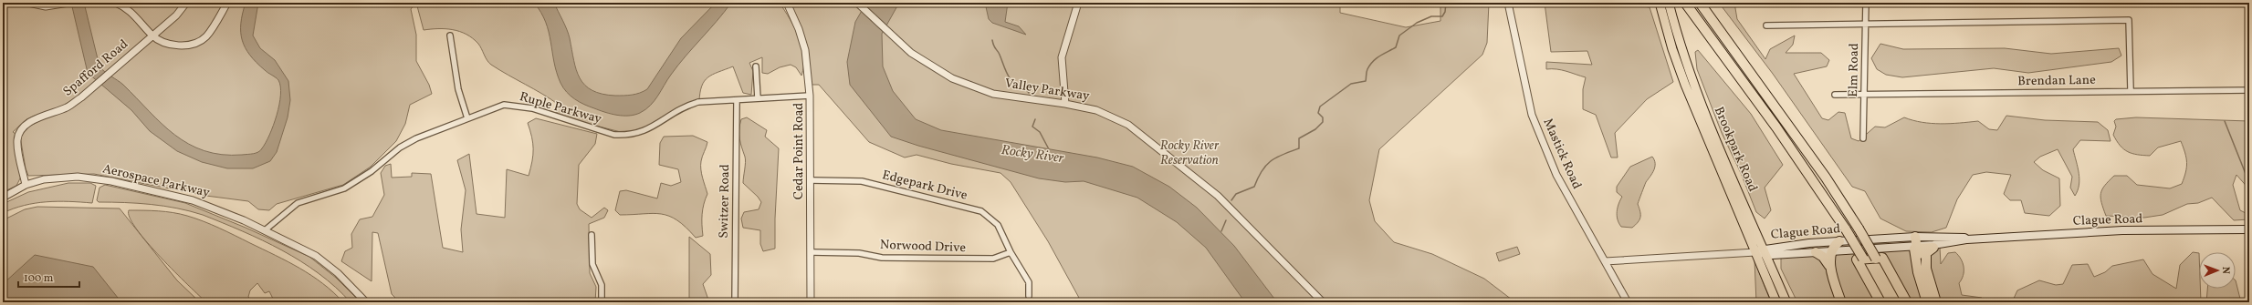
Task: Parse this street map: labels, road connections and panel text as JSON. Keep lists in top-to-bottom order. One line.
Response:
{"streets":{"main road":["Brookpark Road","Clague Road"],"street":["Spafford Road","Elm Road","Brendan Lane","Valley Parkway","Ruple Parkway","Cedar Point Road","Mastick Road","Aerospace Parkway","Edgepark Drive","Switzer Road","Norwood Drive"]},"crossings":[["Spafford Road","Aerospace Parkway"],["Elm Road","Brendan Lane"],["Ruple Parkway","Cedar Point Road"],["Ruple Parkway","Aerospace Parkway"],["Ruple Parkway","Switzer Road"],["Brookpark Road","Clague Road"],["Cedar Point Road","Edgepark Drive"],["Cedar Point Road","Norwood Drive"],["Mastick Road","Clague Road"],["Edgepark Drive","Norwood Drive"]],"water":["Rocky River"],"parks":["Rocky River Reservation"],"scale_bar":"100 m","north":"right"}
